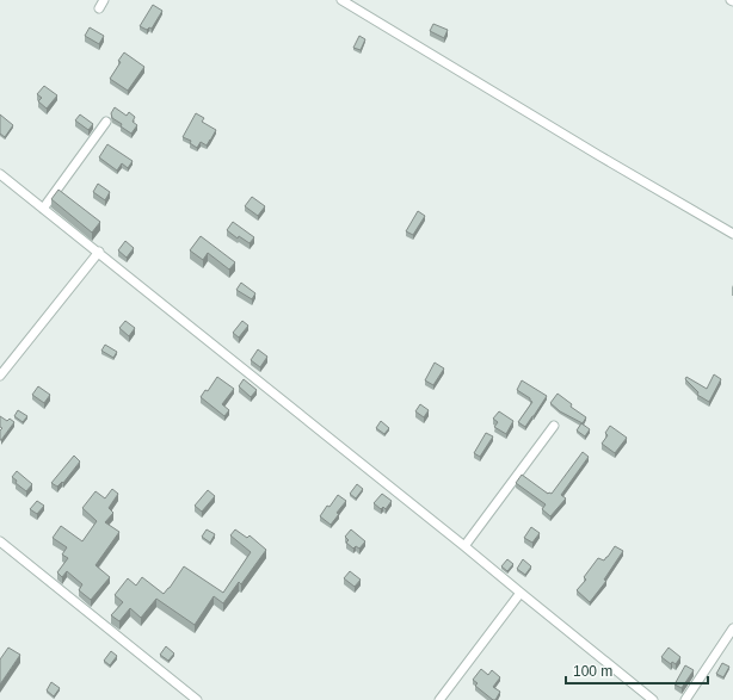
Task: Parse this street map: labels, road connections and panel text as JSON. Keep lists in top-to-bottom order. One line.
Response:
{"scale_bar":"100 m"}
